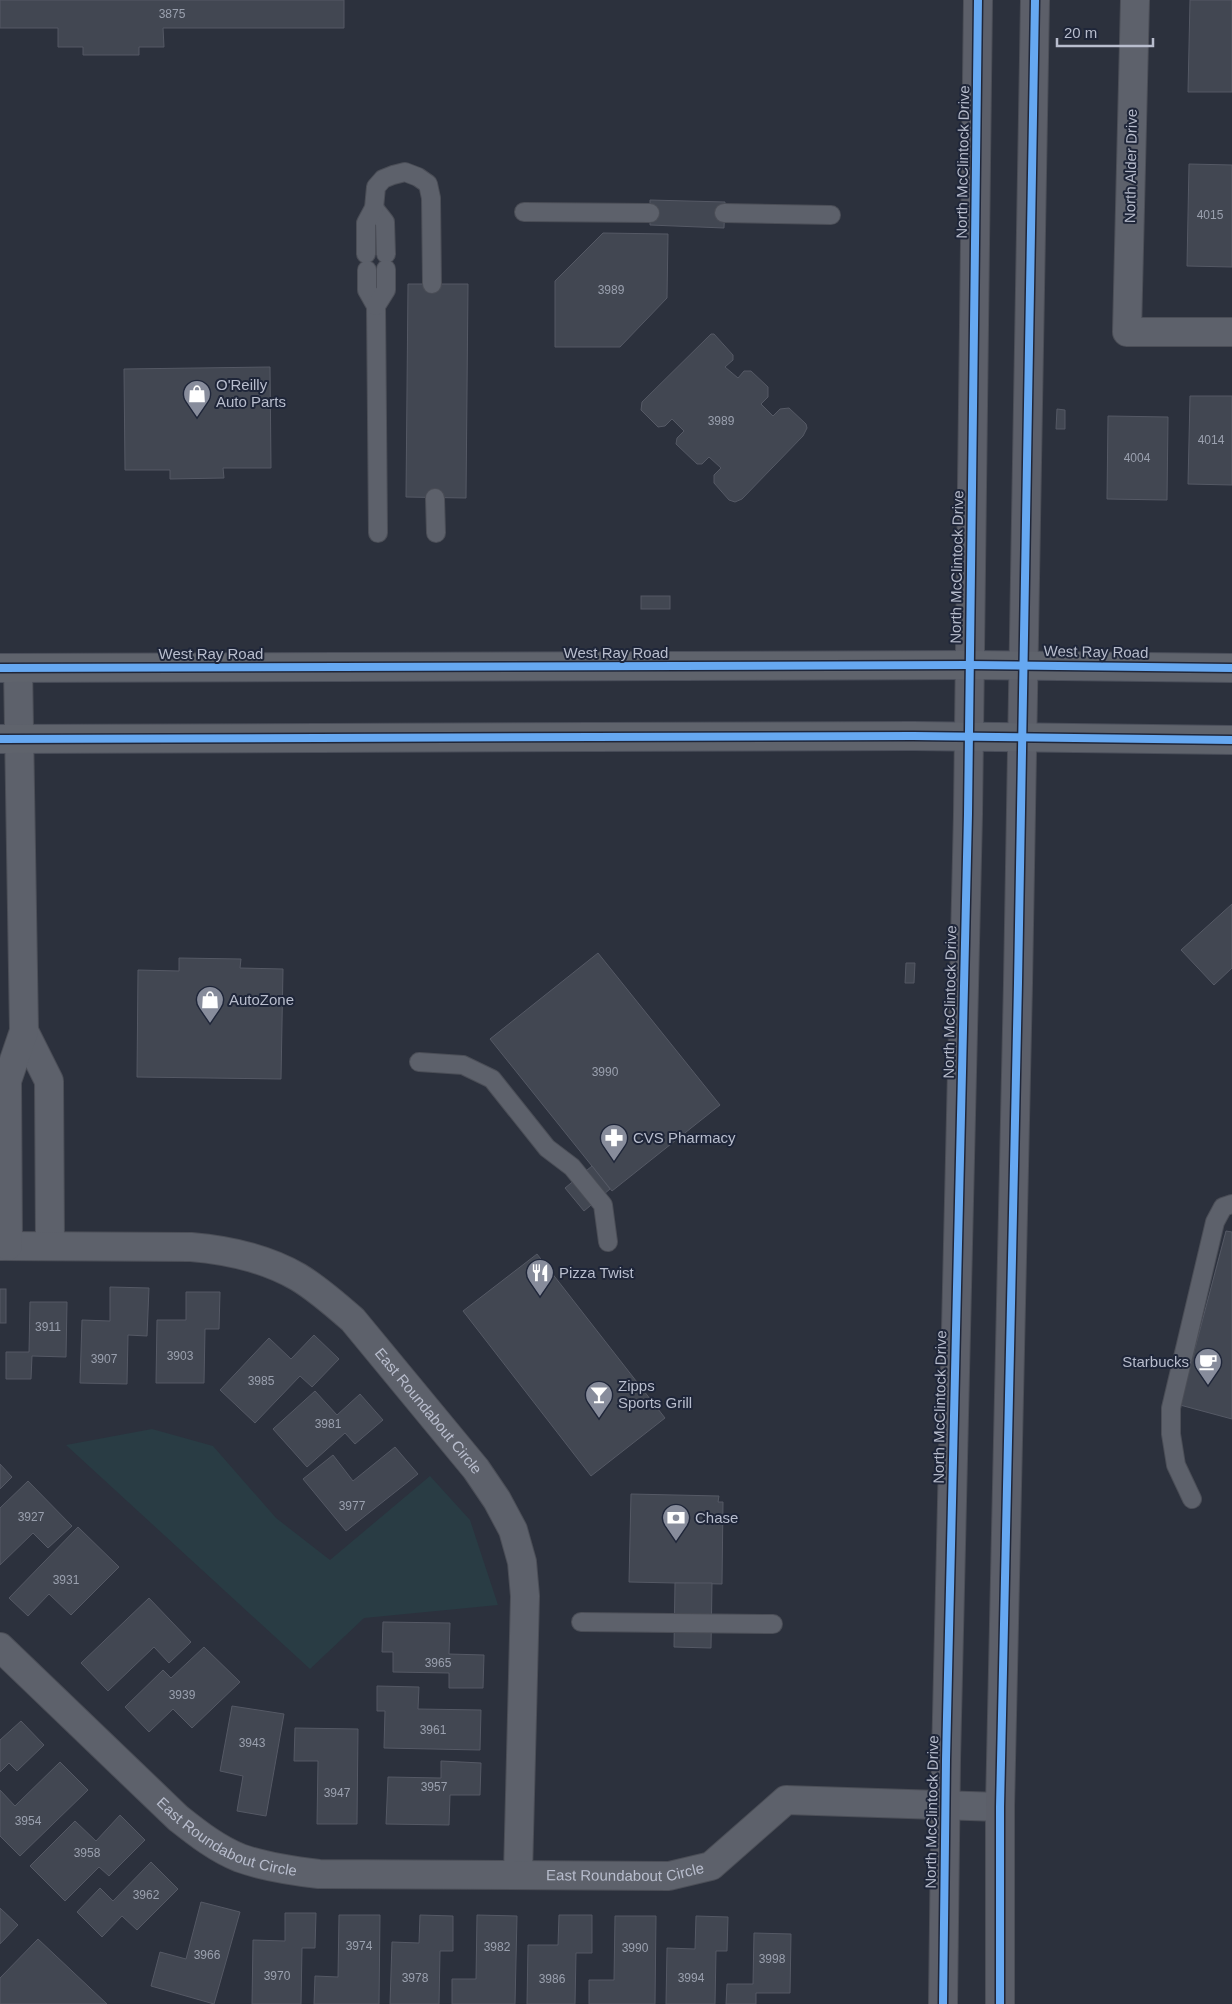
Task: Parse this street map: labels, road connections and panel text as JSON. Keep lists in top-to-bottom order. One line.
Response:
{"streets":{"main road":["North McClintock Drive","West Ray Road"],"street":["North Alder Drive","East Roundabout Circle"]},"crossings":[["North McClintock Drive","West Ray Road"],["North McClintock Drive","East Roundabout Circle"]],"places":{"shop":["O'Reilly Auto Parts","AutoZone"],"pharmacy":["CVS Pharmacy"],"restaurant":["Pizza Twist"],"cafe":["Starbucks"],"bar":["Zipps Sports Grill"],"bank":["Chase"]},"house_numbers":["3875","4015","3989","3989","4014","4004","3990","3911","3903","3907","3985","3981","3977","3927","3931","3965","3939","3961","3943","3957","3947","3954","3958","3962","3974","3982","3990","3966","3998","3970","3978","3994","3986"],"scale_bar":"20 m"}
